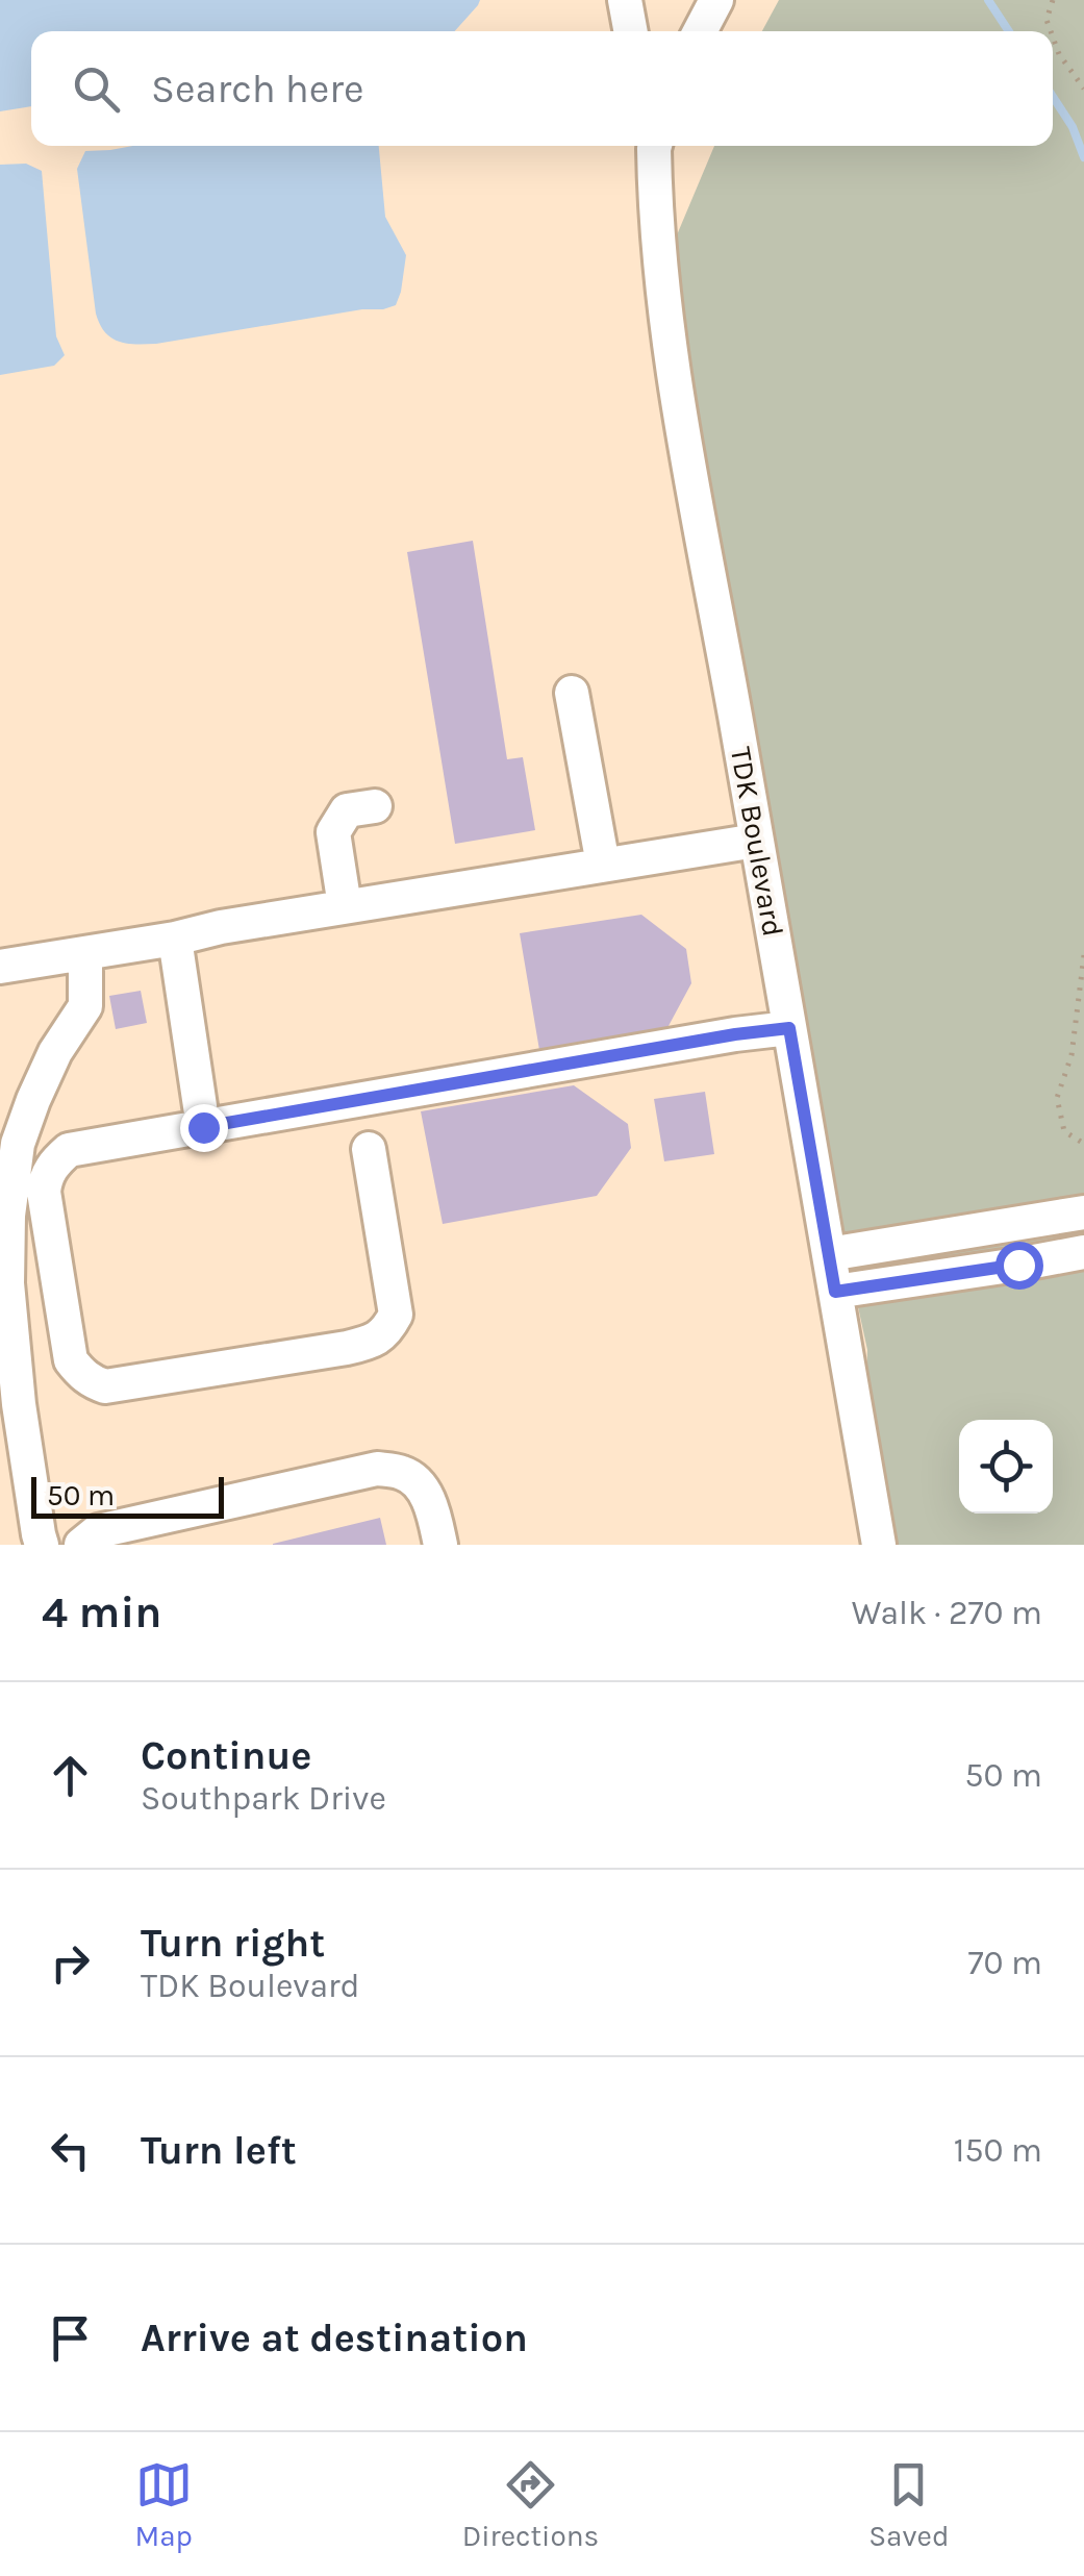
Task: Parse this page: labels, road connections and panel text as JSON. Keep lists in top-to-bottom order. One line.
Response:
{"streets":{"street":["TDK Boulevard"]},"scale_bar":"50 m","page":{"search":"Search here","scale":"50 m","heading":["4 min","Walk · 270 m"],"list":[["Continue","Southpark Drive","50 m"],["Turn right","TDK Boulevard","70 m"],["Turn left","150 m"],"Arrive at destination"],"nav":["Map","Directions","Saved"]}}
